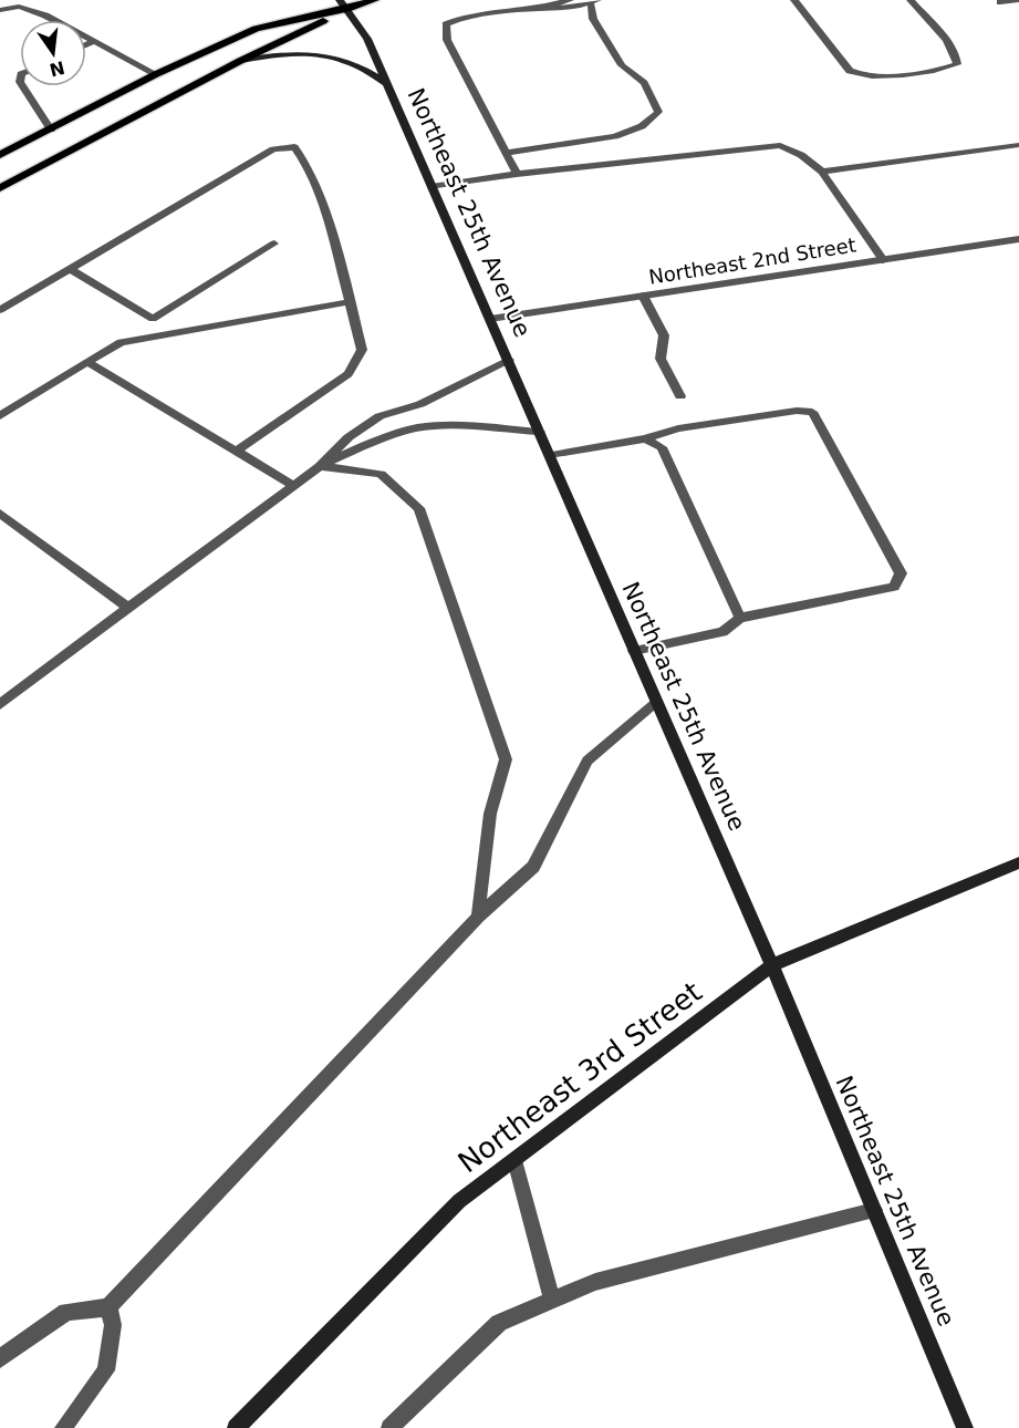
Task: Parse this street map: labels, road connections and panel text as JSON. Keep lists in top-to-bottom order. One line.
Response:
{"streets":{"main road":["Northeast 25th Avenue","Northeast 3rd Street"],"street":["Northeast 2nd Street"]},"crossings":[["Northeast 25th Avenue","Northeast 2nd Street"],["Northeast 25th Avenue","Northeast 3rd Street"]],"north":"bottom"}
